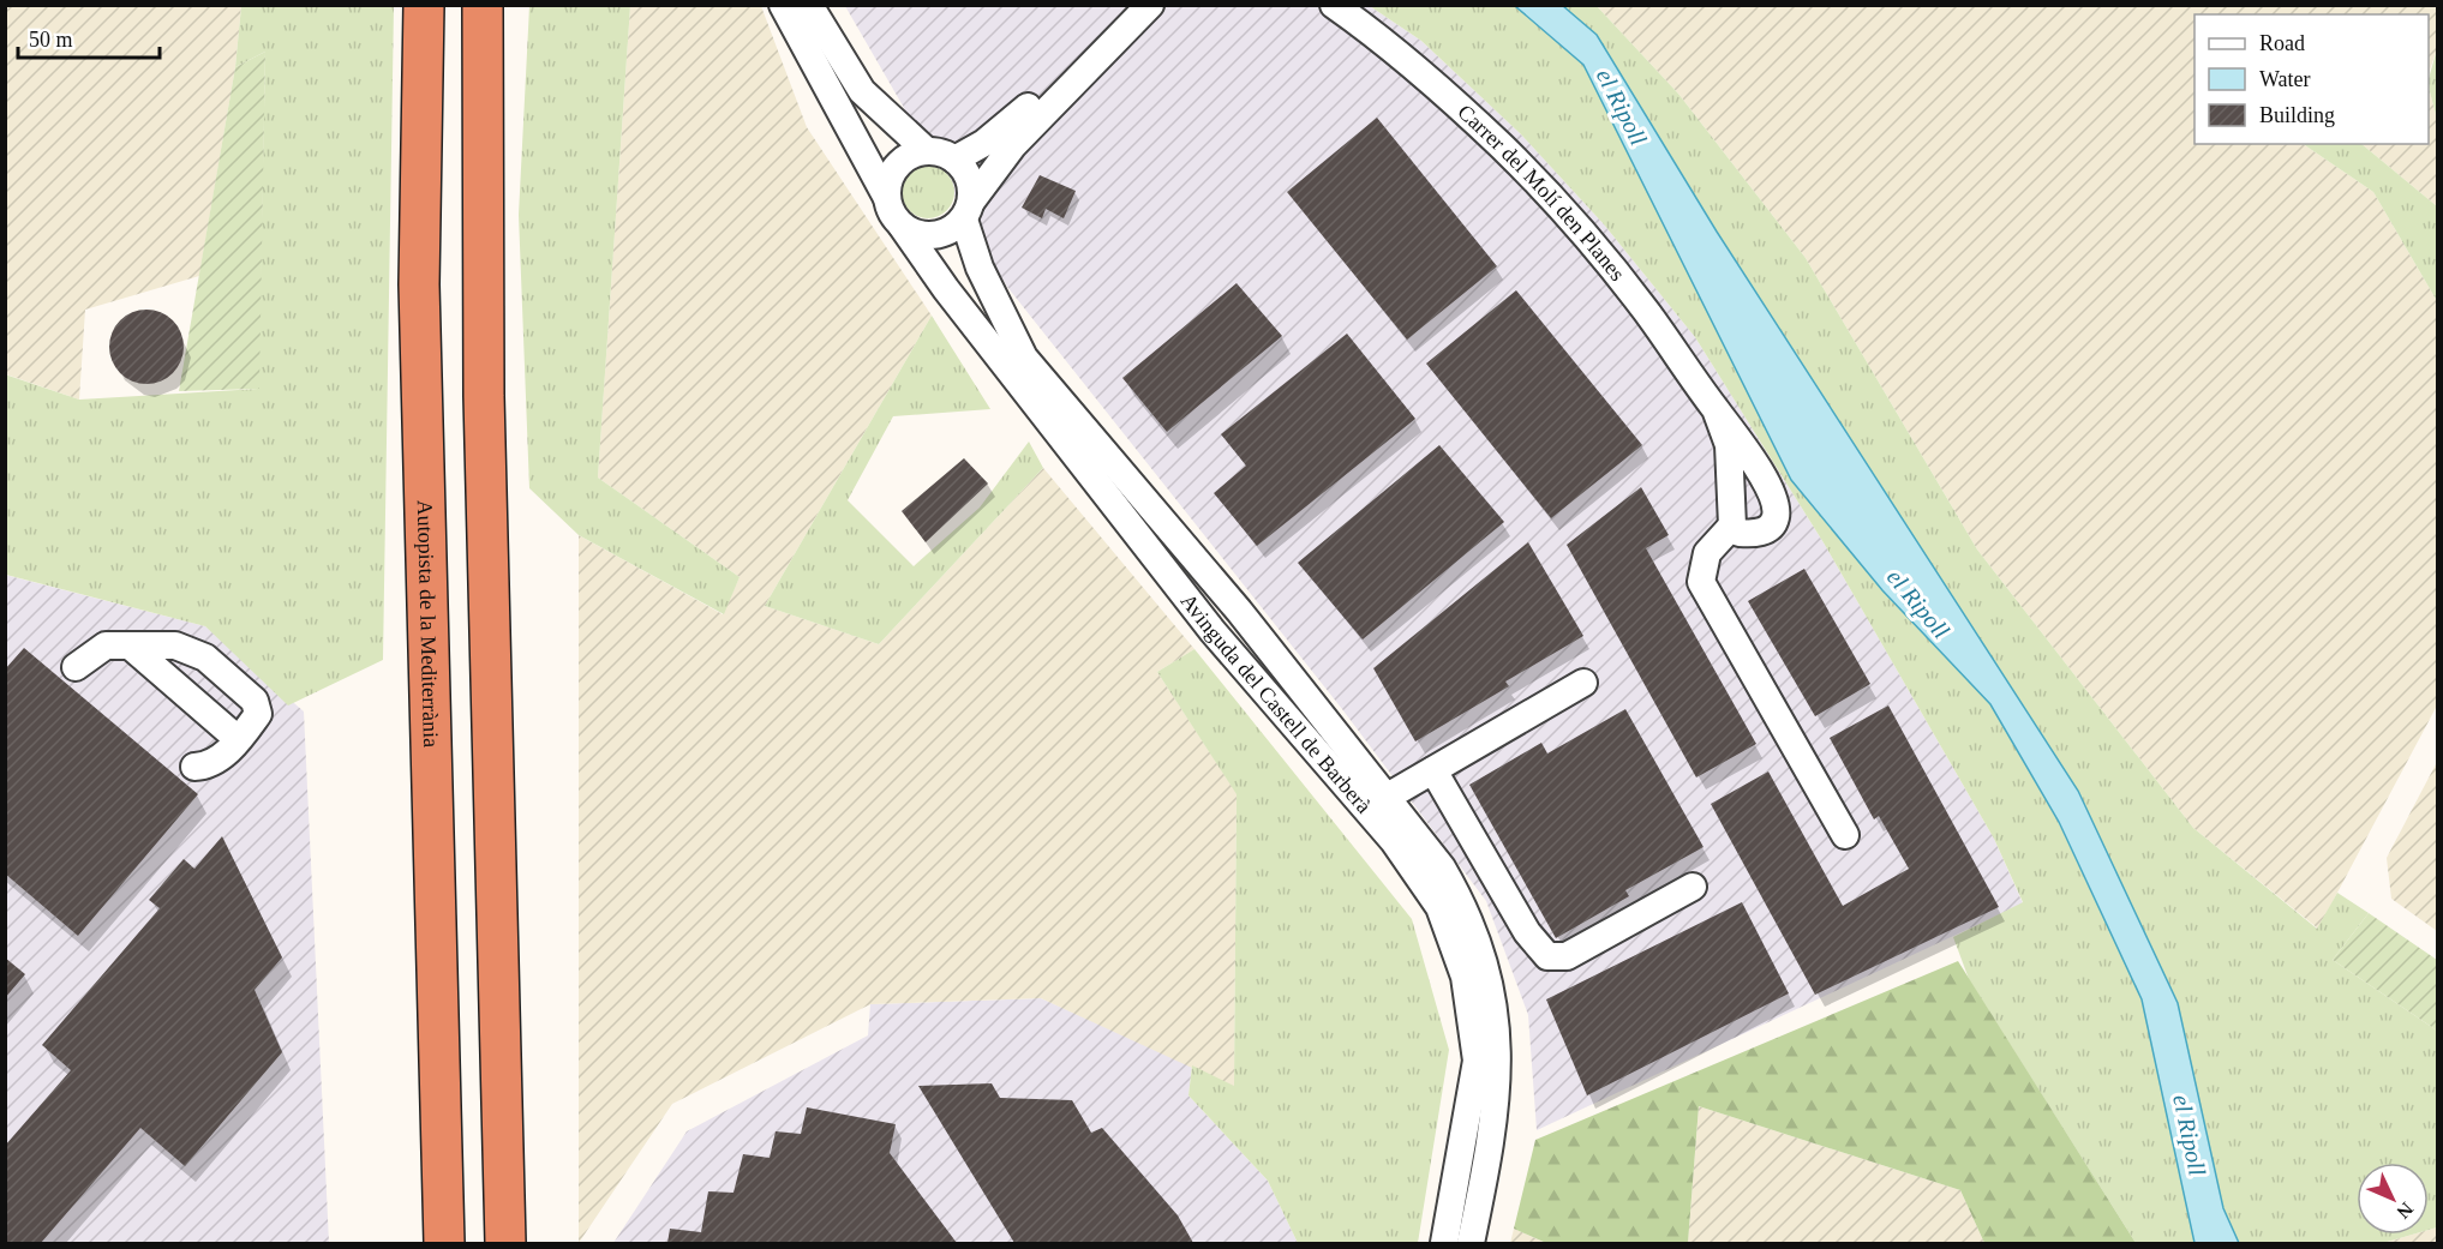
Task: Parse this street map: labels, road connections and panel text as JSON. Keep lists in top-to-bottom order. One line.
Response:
{"streets":{"highway":["Autopista de la Mediterrània"],"street":["Carrer del Molí den Planes","Avinguda del Castell de Barberà"]},"water":["el Ripoll"],"legend":["Road","Water","Building"],"scale_bar":"50 m","north":"bottom right"}
